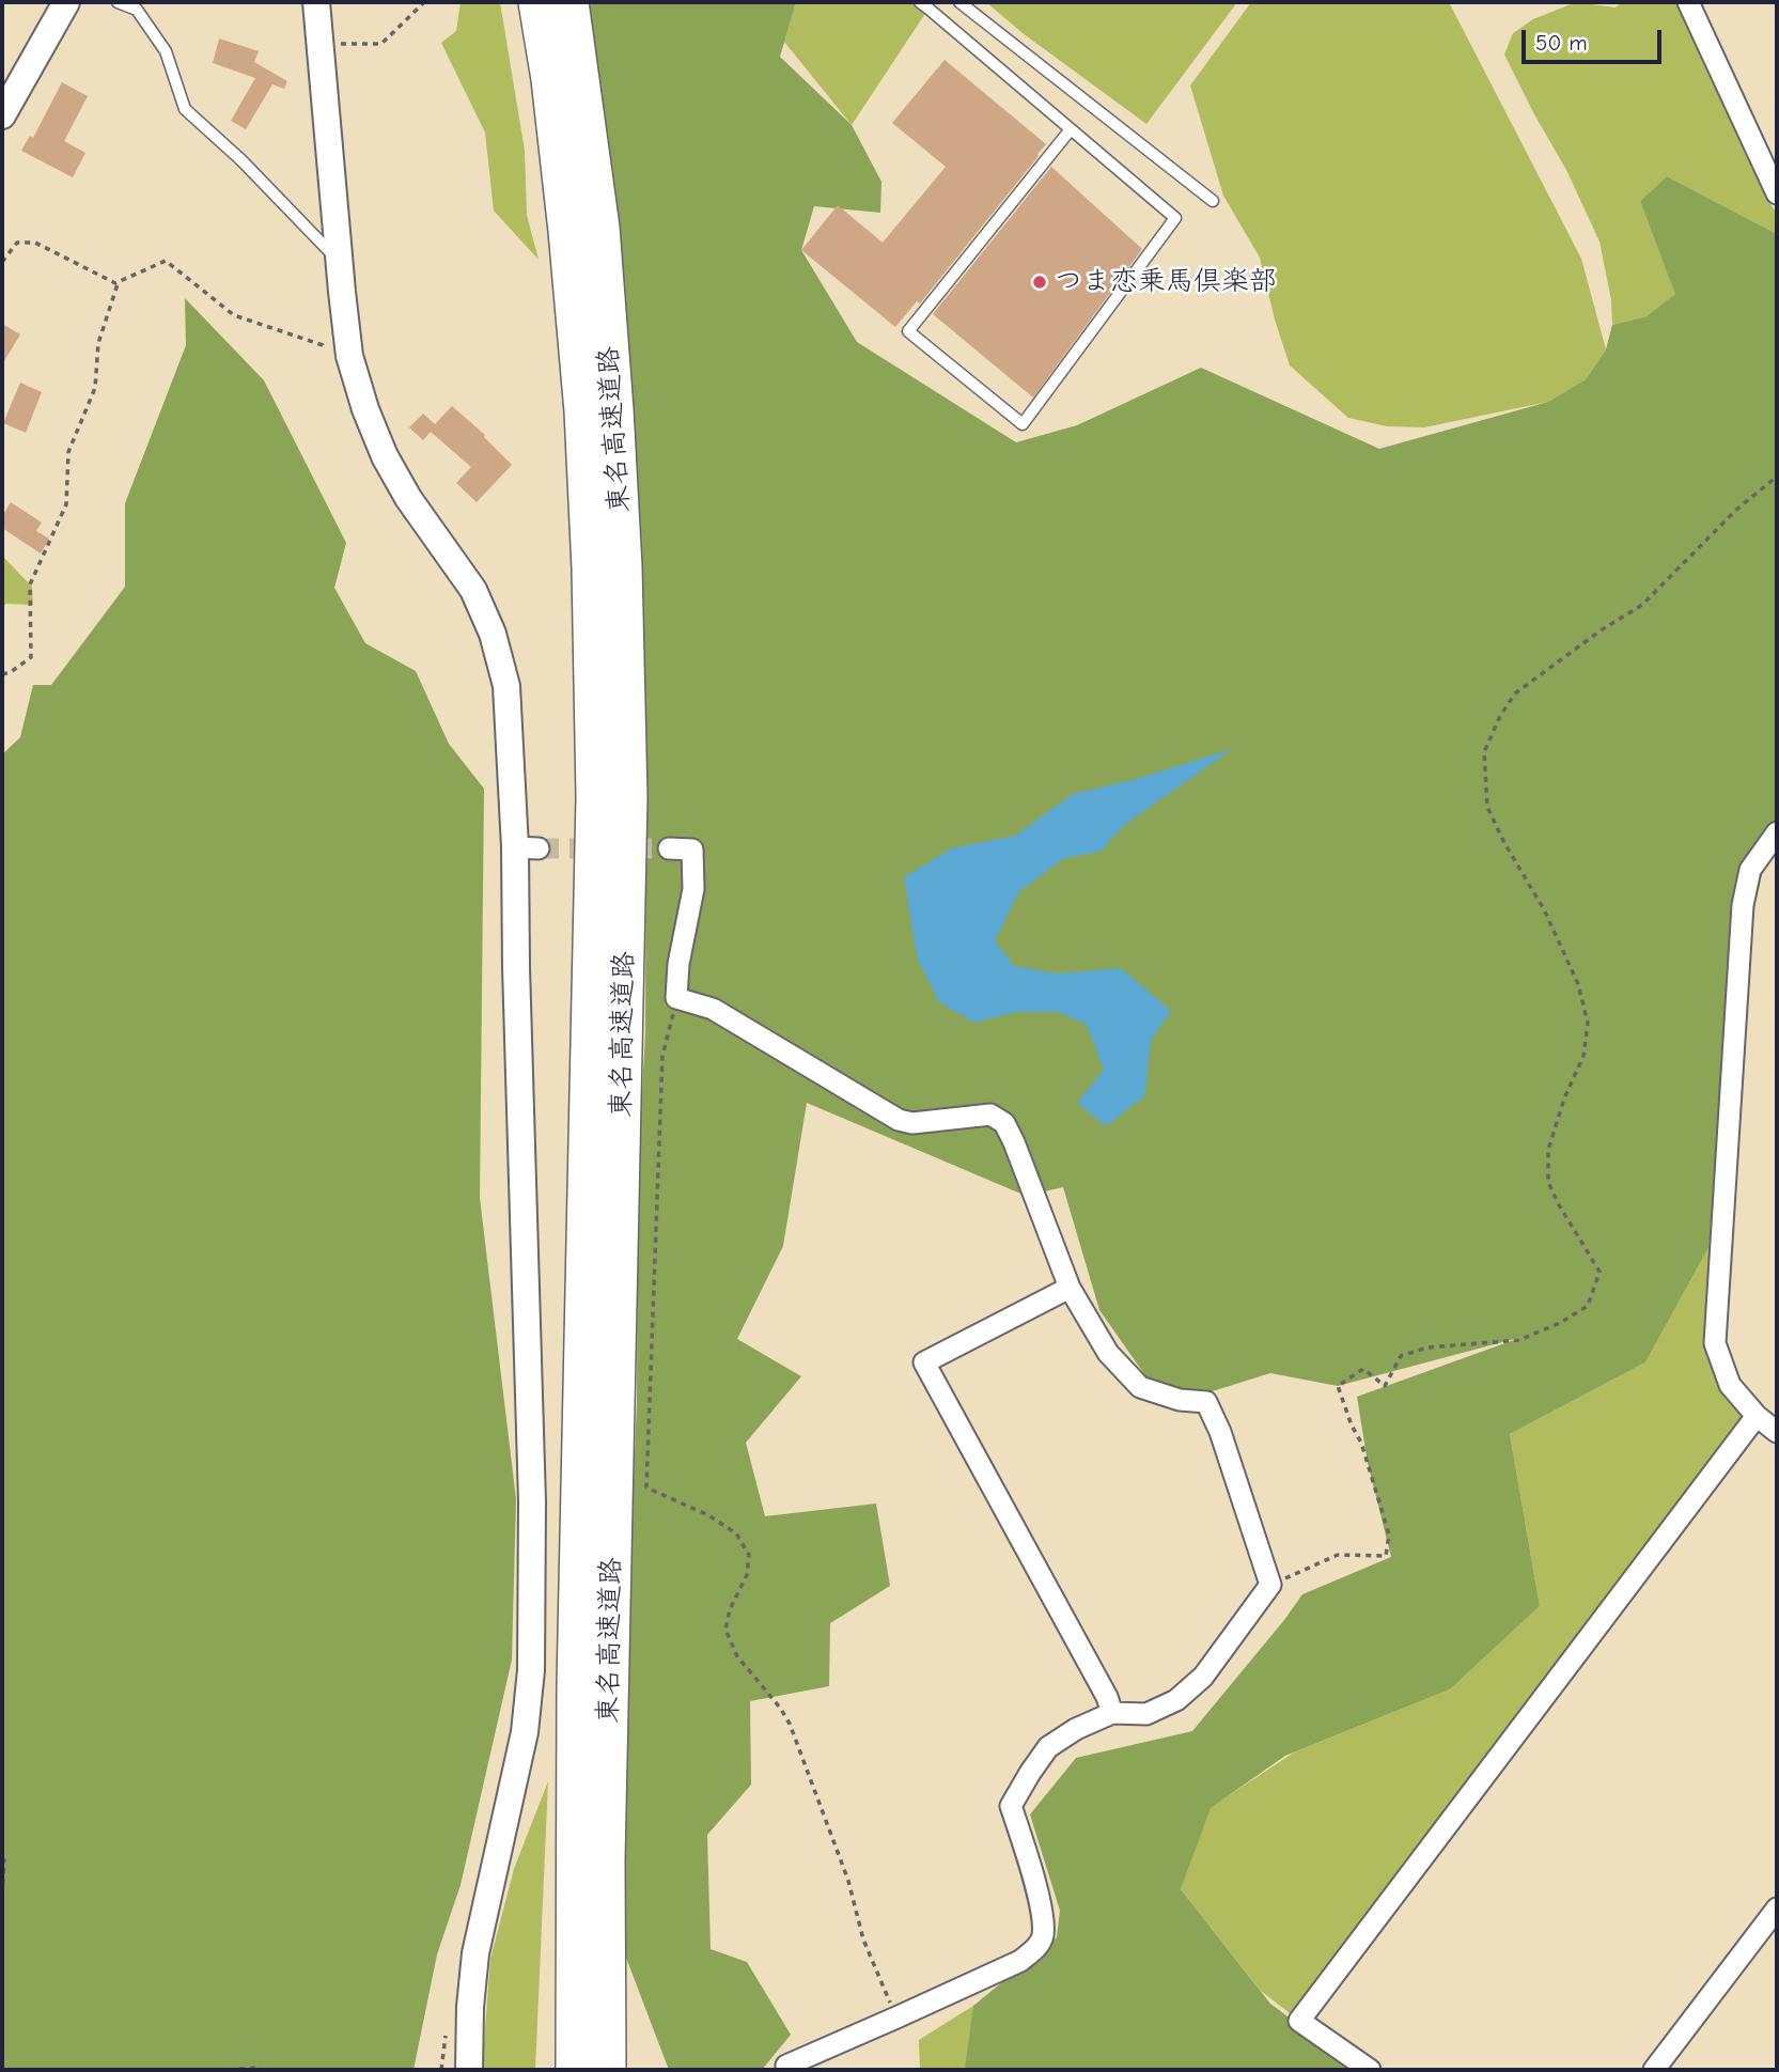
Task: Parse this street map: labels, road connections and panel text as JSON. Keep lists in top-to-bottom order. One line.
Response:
{"streets":{"highway":["東名高速道路"]},"places":["つま恋乗馬倶楽部"],"scale_bar":"50 m"}
